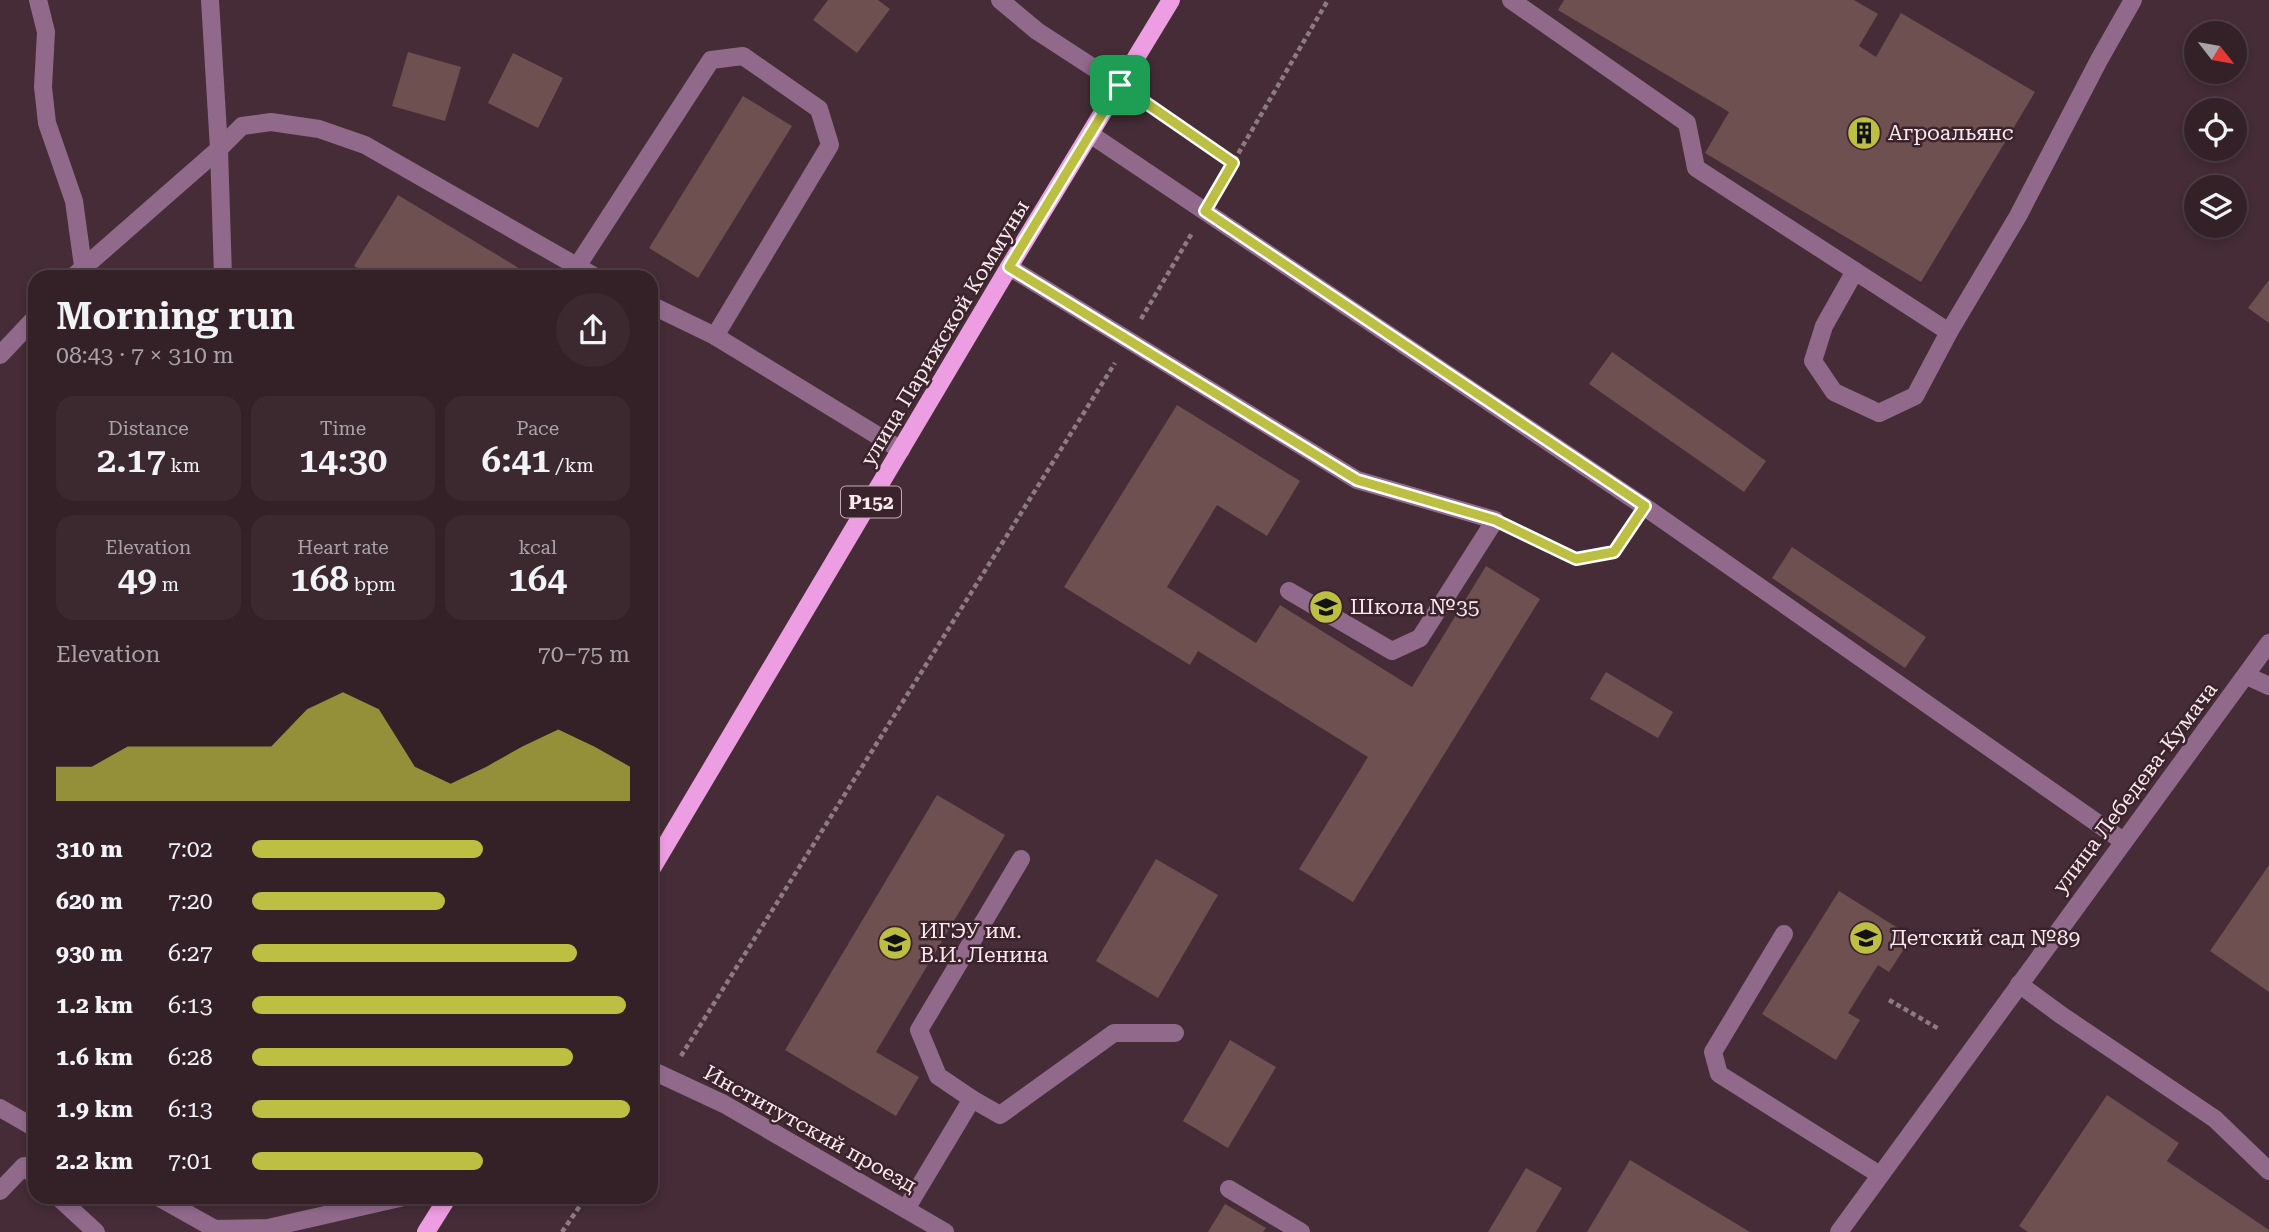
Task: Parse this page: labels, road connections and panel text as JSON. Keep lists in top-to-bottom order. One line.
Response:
{"streets":{"main road":["улица Парижской Коммуны","Р152"],"street":["улица Лебедева-Кумача","Институтский проезд"]},"places":{"building":["Агроальянс"],"school or university":["Школа №35","Детский сад №89","ИГЭУ им. В.И. Ленина"]},"north":"bottom right","page":{"heading":["Morning run","08:43 · 7 × 310 m"],"stats":[["Distance","2.17 km"],["Time","14:30"],["Pace","6:41 /km"],["Elevation","49 m"],["Heart rate","168 bpm"],["kcal","164"]],"chart":["Elevation","70–75 m"],"list":[{"name":"310 m","note":"7:02"},{"name":"620 m","note":"7:20"},{"name":"930 m","note":"6:27"},{"name":"1.2 km","note":"6:13"},{"name":"1.6 km","note":"6:28"},{"name":"1.9 km","note":"6:13"},{"name":"2.2 km","note":"7:01"}]}}
